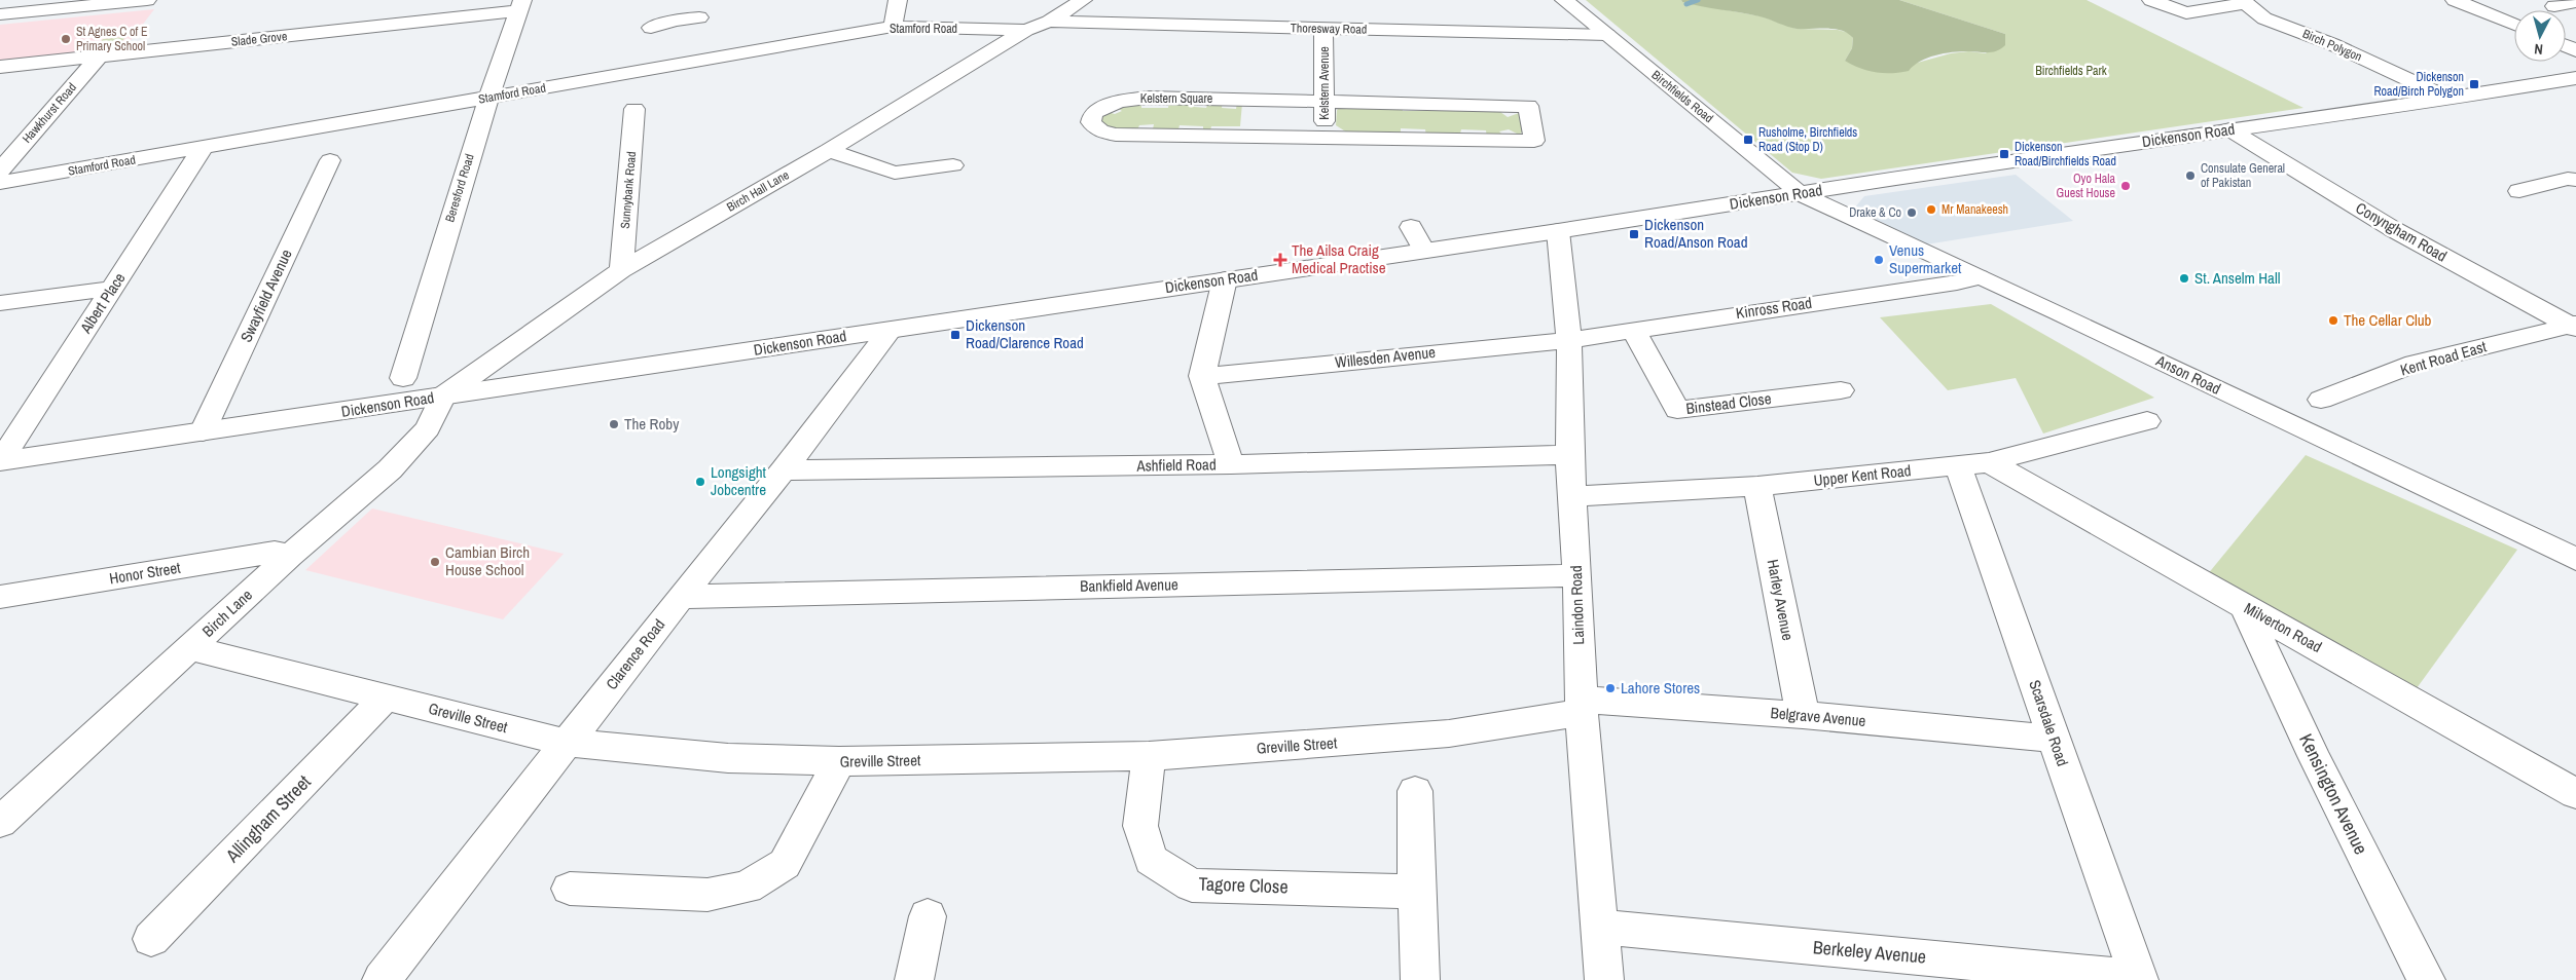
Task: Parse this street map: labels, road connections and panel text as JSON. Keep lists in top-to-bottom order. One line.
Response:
{"streets":{"main road":["Stamford Road","Thoresway Road","Slade Grove","Birch Polygon","Kelstern Avenue","Birchfields Road","Kelstern Square","Hawkhurst Road","Dickenson Road","Beresford Road","Sunnybank Road","Birch Hall Lane","Conyngham Road","Swayfield Avenue","Albert Place","Kinross Road","Willesden Avenue","Kent Road East","Anson Road","Binstead Close","Ashfield Road","Upper Kent Road","Honor Street","Bankfield Avenue","Harley Avenue","Laindon Road","Birch Lane","Milverton Road","Clarence Road","Belgrave Avenue","Greville Street","Scarsdale Road","Kensington Avenue","Allingham Street","Tagore Close","Berkeley Avenue"]},"crossings":[["Stamford Road","Beresford Road"],["Stamford Road","Birch Hall Lane"],["Stamford Road","Albert Place"],["Thoresway Road","Kelstern Avenue"],["Thoresway Road","Birchfields Road"],["Thoresway Road","Birch Hall Lane"],["Slade Grove","Hawkhurst Road"],["Slade Grove","Beresford Road"],["Birch Polygon","Dickenson Road"],["Kelstern Avenue","Kelstern Square"],["Birchfields Road","Dickenson Road"],["Birchfields Road","Anson Road"],["Dickenson Road","Birch Hall Lane"],["Dickenson Road","Conyngham Road"],["Dickenson Road","Swayfield Avenue"],["Dickenson Road","Anson Road"],["Dickenson Road","Laindon Road"],["Dickenson Road","Birch Lane"],["Dickenson Road","Clarence Road"],["Sunnybank Road","Birch Hall Lane"],["Birch Hall Lane","Birch Lane"],["Conyngham Road","Kent Road East"],["Kinross Road","Willesden Avenue"],["Kinross Road","Anson Road"],["Kinross Road","Binstead Close"],["Kinross Road","Laindon Road"],["Willesden Avenue","Laindon Road"],["Ashfield Road","Laindon Road"],["Ashfield Road","Clarence Road"],["Upper Kent Road","Harley Avenue"],["Upper Kent Road","Laindon Road"],["Upper Kent Road","Milverton Road"],["Upper Kent Road","Scarsdale Road"],["Honor Street","Birch Lane"],["Bankfield Avenue","Laindon Road"],["Bankfield Avenue","Clarence Road"],["Harley Avenue","Belgrave Avenue"],["Laindon Road","Belgrave Avenue"],["Laindon Road","Greville Street"],["Laindon Road","Berkeley Avenue"],["Birch Lane","Greville Street"],["Milverton Road","Scarsdale Road"],["Milverton Road","Kensington Avenue"],["Clarence Road","Greville Street"],["Belgrave Avenue","Greville Street"],["Belgrave Avenue","Scarsdale Road"],["Greville Street","Allingham Street"],["Greville Street","Tagore Close"],["Scarsdale Road","Berkeley Avenue"]],"parks":["Birchfields Park"],"places":{"other":["St Agnes C of E Primary School","Consulate General of Pakistan","Oyo Hala Guest House","Mr Manakeesh","Drake & Co","Venus Supermarket","St. Anselm Hall","The Cellar Club","The Roby","Longsight Jobcentre","Cambian Birch House School","Lahore Stores"],"transit":["Dickenson Road/Birch Polygon","Rusholme, Birchfields Road (Stop D)","Dickenson Road/Birchfields Road","Dickenson Road/Anson Road","Dickenson Road/Clarence Road"],"health":["The Ailsa Craig Medical Practise"]},"north":"bottom"}
